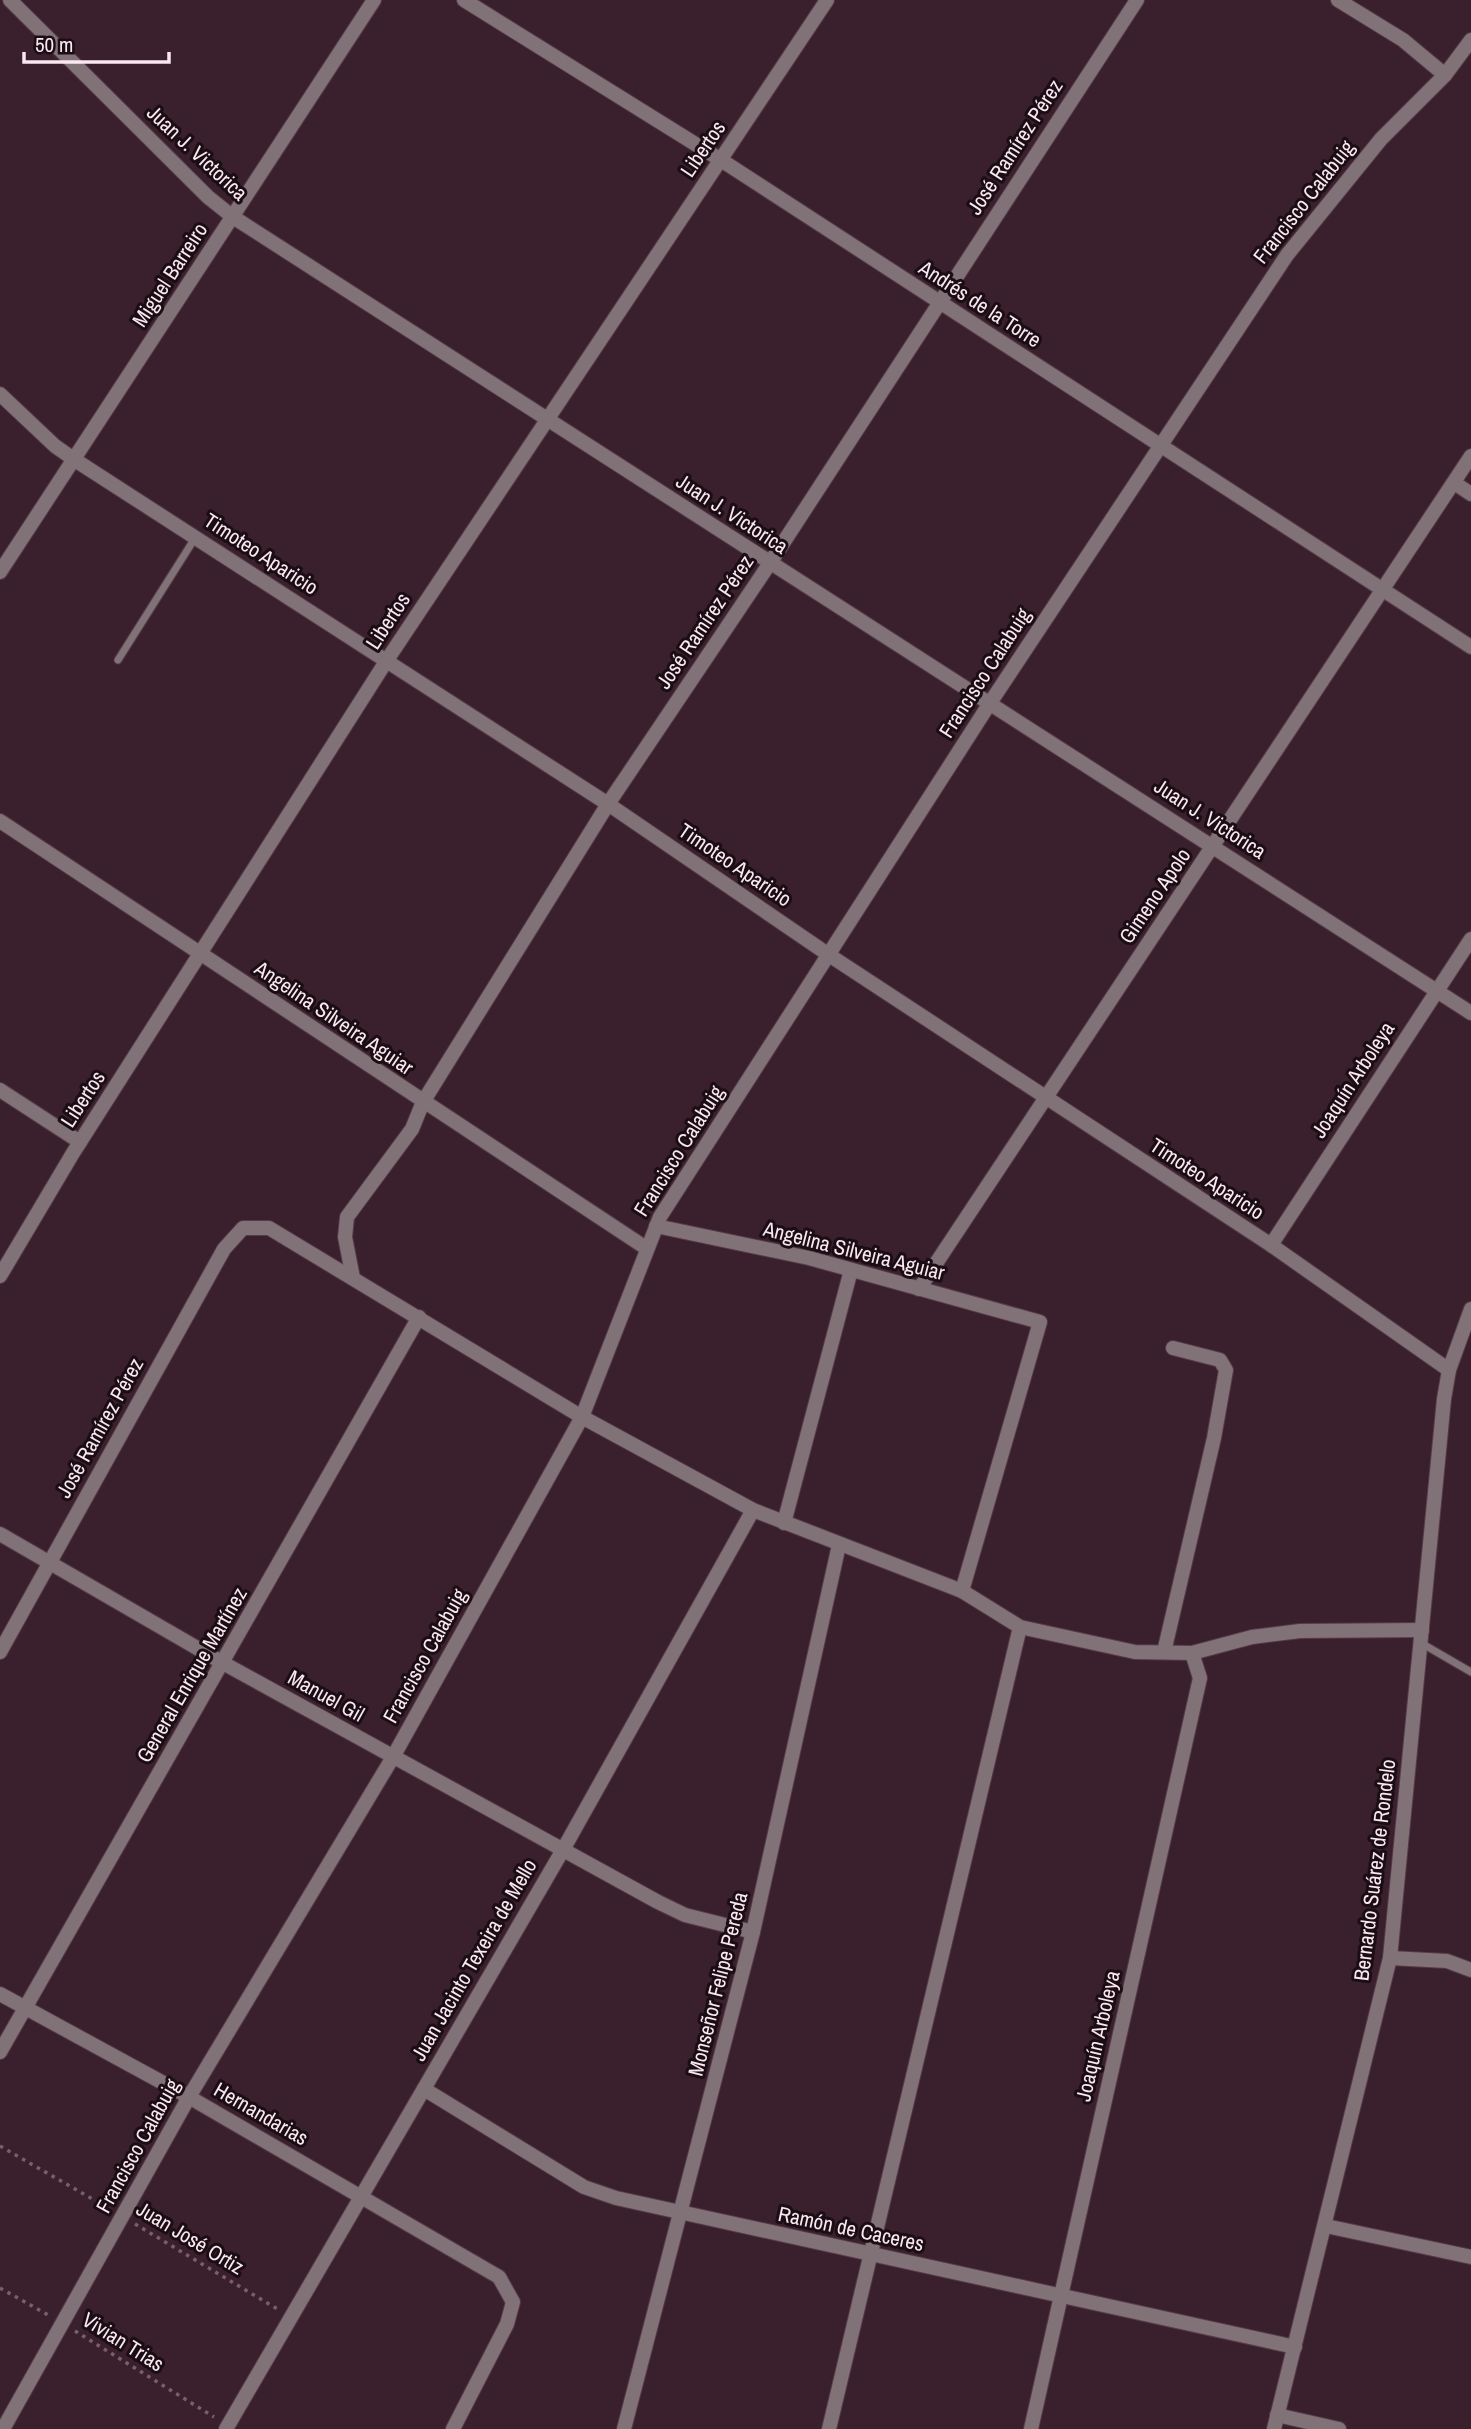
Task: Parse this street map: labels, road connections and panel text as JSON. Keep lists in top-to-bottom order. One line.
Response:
{"streets":{"street":["José Ramírez Pérez","Libertos","Juan J. Victorica","Francisco Calabuig","Miguel Barreiro","Andrés de la Torre","Timoteo Aparicio","Gimeno Apolo","Angelina Silveira Aguiar","Joaquín Arboleya","General Enrique Martínez","Manuel Gil","Bernardo Suárez de Rondelo","Juan Jacinto Texeira de Mello","Monseñor Felipe Pereda","Hernandarias","Ramón de Caceres"],"path":["Juan José Ortiz","Vivian Trias"]},"crossings":[["José Ramírez Pérez","Juan J. Victorica"],["José Ramírez Pérez","Andrés de la Torre"],["José Ramírez Pérez","Timoteo Aparicio"],["José Ramírez Pérez","Angelina Silveira Aguiar"],["José Ramírez Pérez","Manuel Gil"],["Libertos","Juan J. Victorica"],["Libertos","Andrés de la Torre"],["Libertos","Timoteo Aparicio"],["Libertos","Angelina Silveira Aguiar"],["Juan J. Victorica","Francisco Calabuig"],["Juan J. Victorica","Miguel Barreiro"],["Juan J. Victorica","Gimeno Apolo"],["Juan J. Victorica","Joaquín Arboleya"],["Francisco Calabuig","Andrés de la Torre"],["Francisco Calabuig","Timoteo Aparicio"],["Francisco Calabuig","Angelina Silveira Aguiar"],["Francisco Calabuig","Manuel Gil"],["Francisco Calabuig","Hernandarias"],["Francisco Calabuig","Juan José Ortiz"],["Francisco Calabuig","Vivian Trias"],["Miguel Barreiro","Timoteo Aparicio"],["Andrés de la Torre","Gimeno Apolo"],["Timoteo Aparicio","Gimeno Apolo"],["Timoteo Aparicio","Joaquín Arboleya"],["Timoteo Aparicio","Bernardo Suárez de Rondelo"],["Gimeno Apolo","Angelina Silveira Aguiar"],["Joaquín Arboleya","Ramón de Caceres"],["General Enrique Martínez","Manuel Gil"],["General Enrique Martínez","Hernandarias"],["Manuel Gil","Juan Jacinto Texeira de Mello"],["Manuel Gil","Monseñor Felipe Pereda"],["Bernardo Suárez de Rondelo","Ramón de Caceres"],["Juan Jacinto Texeira de Mello","Hernandarias"],["Juan Jacinto Texeira de Mello","Ramón de Caceres"],["Juan Jacinto Texeira de Mello","Juan José Ortiz"],["Juan Jacinto Texeira de Mello","Vivian Trias"],["Monseñor Felipe Pereda","Ramón de Caceres"]],"scale_bar":"50 m"}
